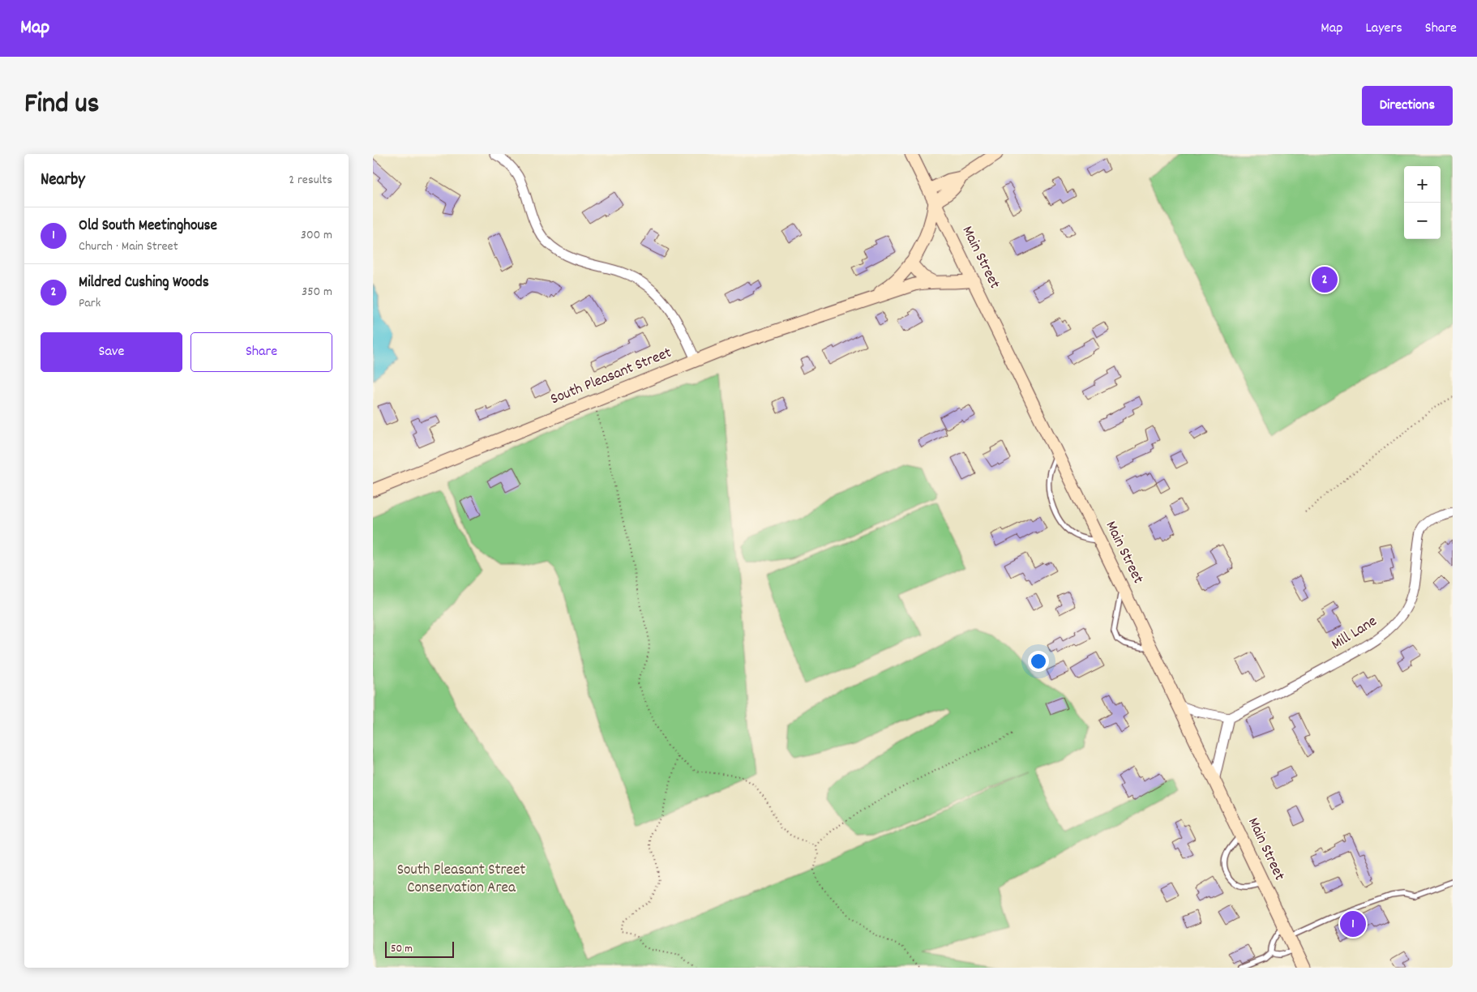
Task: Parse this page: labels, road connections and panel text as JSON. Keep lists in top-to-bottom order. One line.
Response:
{"streets":{"street":["Main Street","South Pleasant Street","Mill Lane"]},"crossings":[["Main Street","South Pleasant Street"]],"parks":["South Pleasant Street Conservation Area"],"scale_bar":"50 m","page":{"header":"Map","nav":["Map","Layers","Share"],"title":"Find us","buttons":["Directions",["Save","Share"]],"heading":["Nearby","2 results"],"map_buttons":["+","−"],"list":[{"mark":"1","name":"Old South Meetinghouse","note":"Church · Main Street","value":"300 m"},{"mark":"2","name":"Mildred Cushing Woods","note":"Park","value":"350 m"}],"pins":["2","1"],"scale":"50 m"}}
